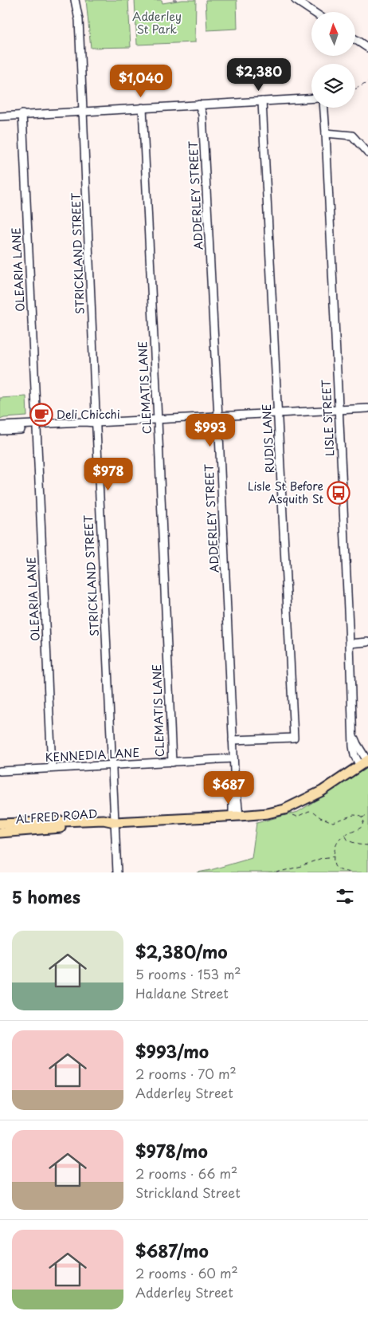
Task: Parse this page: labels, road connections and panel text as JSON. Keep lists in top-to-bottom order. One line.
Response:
{"streets":{"main road":["ALFRED ROAD"],"street":["ADDERLEY STREET","STRICKLAND STREET","OLEARIA LANE","CLEMATIS LANE","LISLE STREET","RUDIS LANE","KENNEDIA LANE"]},"crossings":[["ADDERLEY STREET","RUDIS LANE"],["ADDERLEY STREET","KENNEDIA LANE"],["ADDERLEY STREET","ALFRED ROAD"],["STRICKLAND STREET","KENNEDIA LANE"],["STRICKLAND STREET","ALFRED ROAD"],["OLEARIA LANE","KENNEDIA LANE"],["CLEMATIS LANE","KENNEDIA LANE"],["LISLE STREET","ALFRED ROAD"]],"parks":["Adderley St Park"],"places":{"cafe":["Deli Chicchi"],"bus stop":["Lisle St Before Asquith St"]},"north":"top","page":{"price":["$2,380","$1,040","$993","$978","$687"],"heading":"5 homes","list":[{"name":"$2,380/mo","note":"5 rooms · 153 m² · Haldane Street"},{"name":"$993/mo","note":"2 rooms · 70 m² · Adderley Street"},{"name":"$978/mo","note":"2 rooms · 66 m² · Strickland Street"},{"name":"$687/mo","note":"2 rooms · 60 m² · Adderley Street"}]}}
